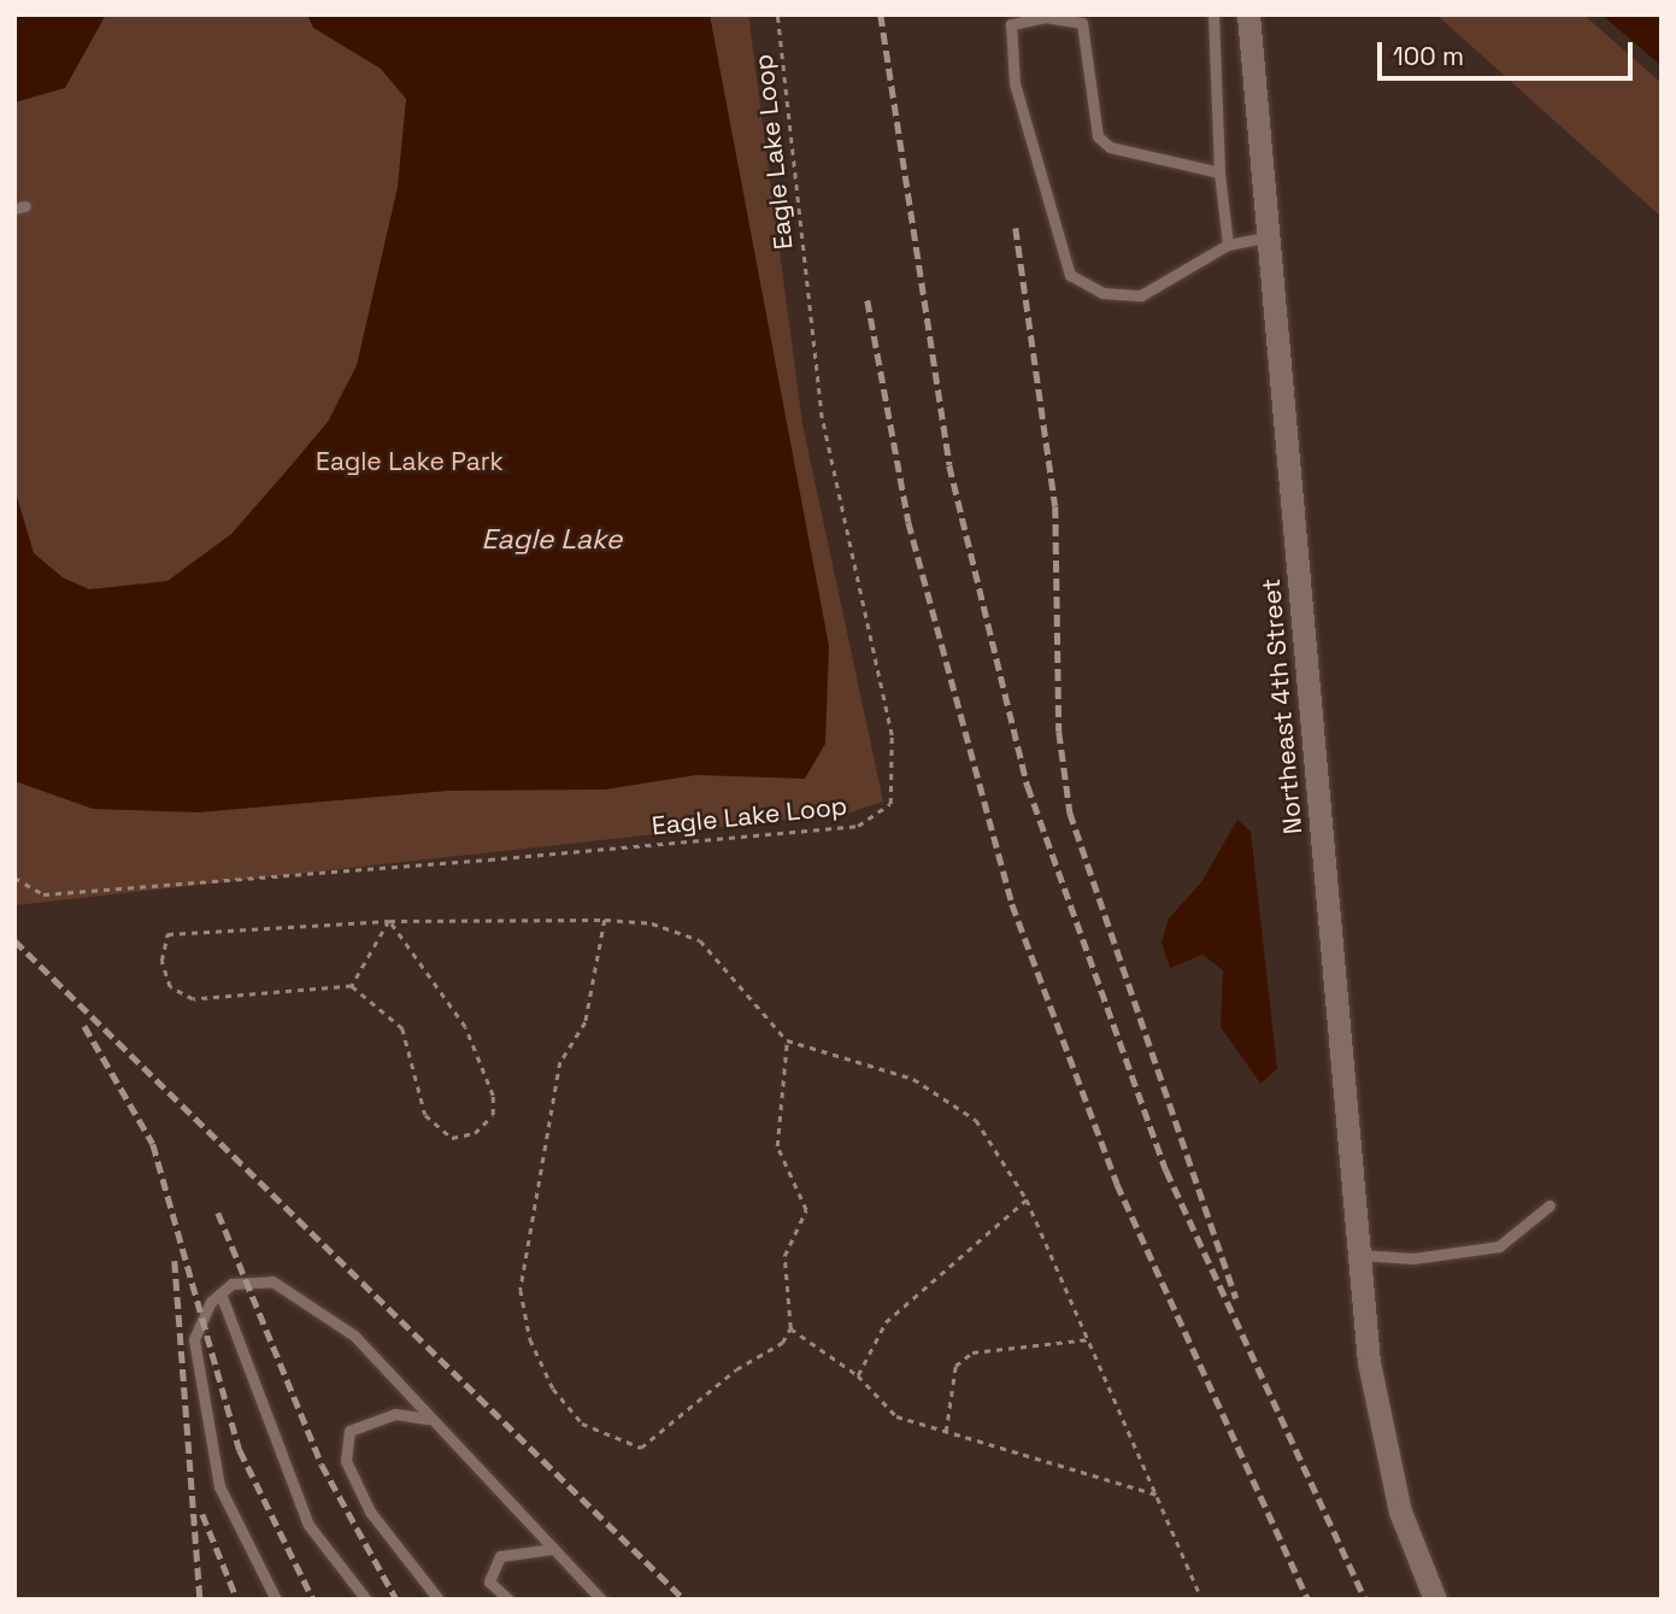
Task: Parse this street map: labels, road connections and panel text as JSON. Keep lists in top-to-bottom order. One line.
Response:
{"streets":{"street":["Northeast 4th Street"],"path":["Eagle Lake Loop"]},"water":["Eagle Lake"],"parks":["Eagle Lake Park"],"scale_bar":"100 m"}
